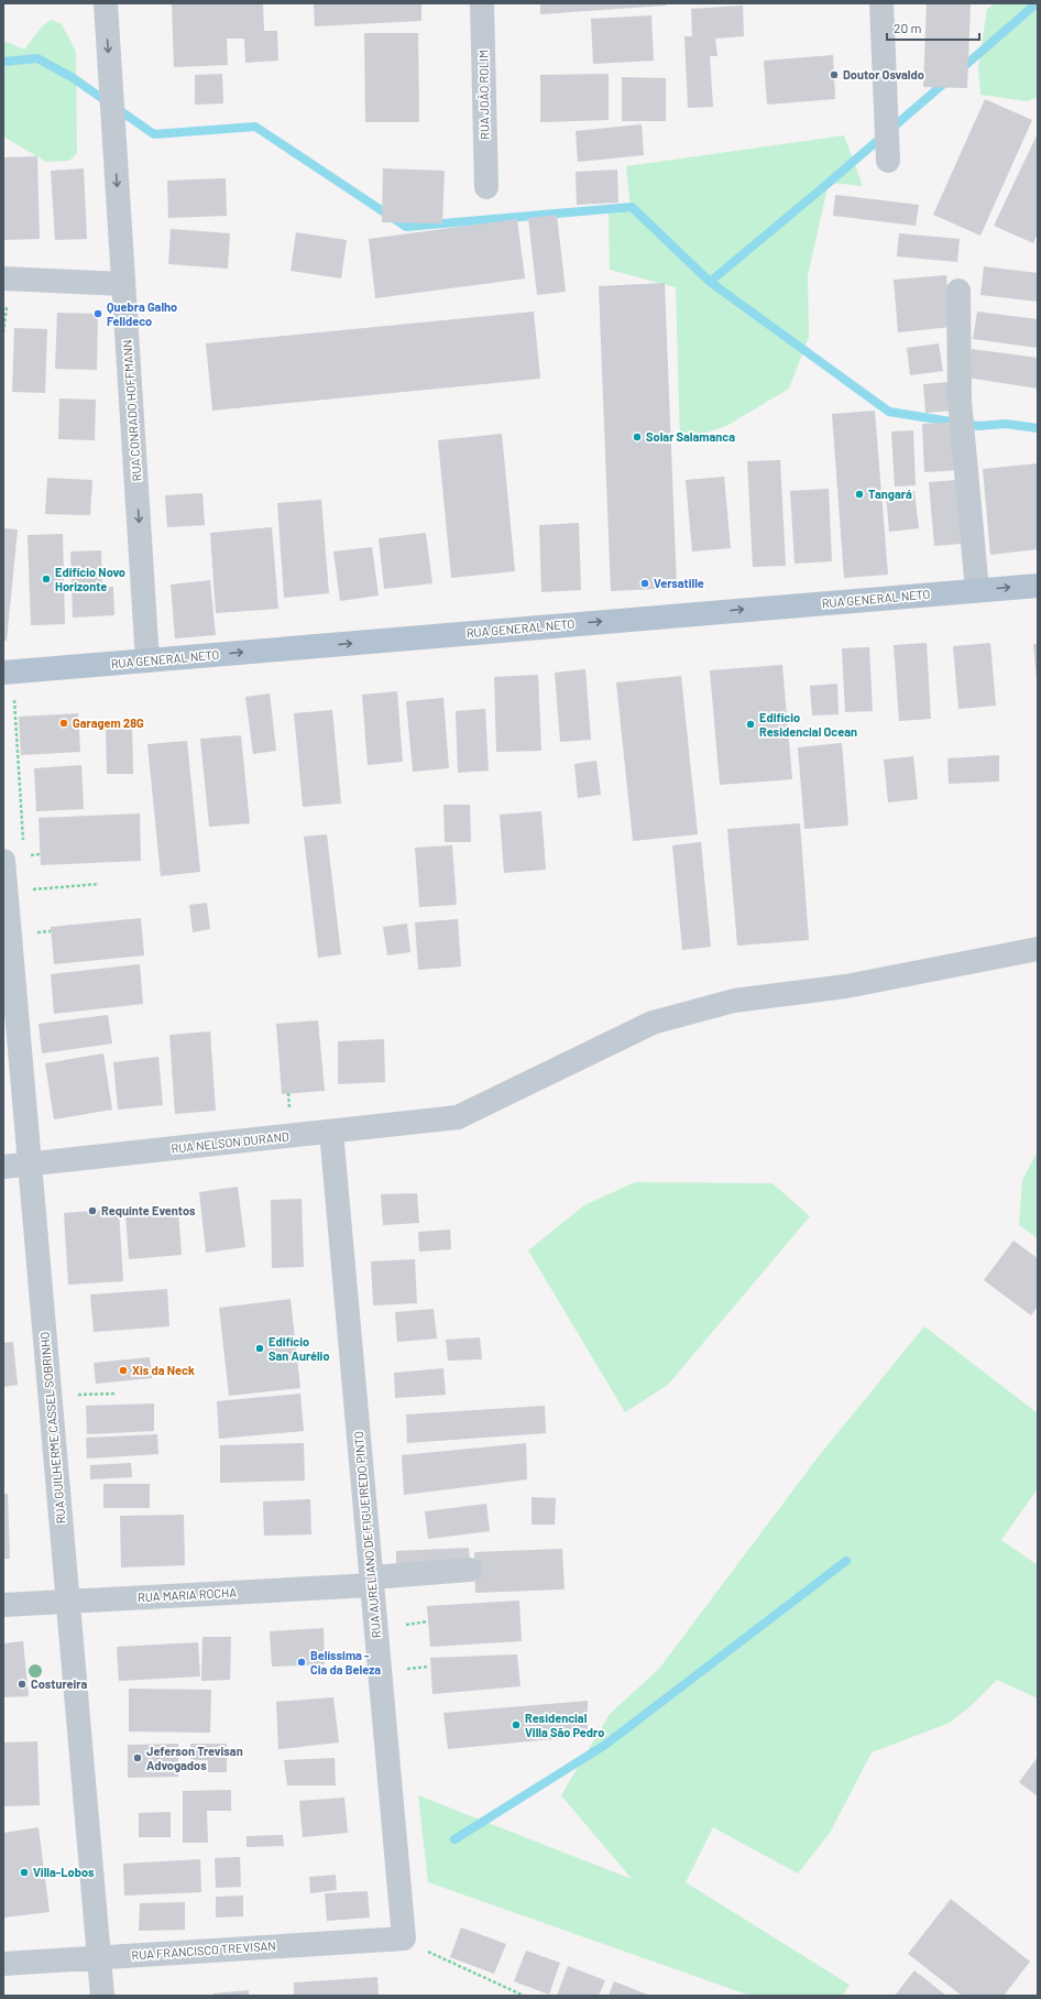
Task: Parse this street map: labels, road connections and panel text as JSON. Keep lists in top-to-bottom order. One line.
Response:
{"streets":{"main road":["RUA GENERAL NETO"],"street":["RUA JOÃO ROLIM","RUA CONRADO HOFFMANN","RUA NELSON DURAND","RUA GUILHERME CASSEL SOBRINHO","RUA AURELIANO DE FIGUEIREDO PINTO","RUA MARIA ROCHA","RUA FRANCISCO TREVISAN"]},"crossings":[["RUA CONRADO HOFFMANN","RUA GENERAL NETO"],["RUA NELSON DURAND","RUA GUILHERME CASSEL SOBRINHO"],["RUA NELSON DURAND","RUA AURELIANO DE FIGUEIREDO PINTO"],["RUA GUILHERME CASSEL SOBRINHO","RUA MARIA ROCHA"],["RUA GUILHERME CASSEL SOBRINHO","RUA FRANCISCO TREVISAN"],["RUA AURELIANO DE FIGUEIREDO PINTO","RUA MARIA ROCHA"],["RUA AURELIANO DE FIGUEIREDO PINTO","RUA FRANCISCO TREVISAN"]],"one_way":["RUA CONRADO HOFFMANN","RUA GENERAL NETO"],"places":["Doutor Osvaldo","Quebra Galho Felideco","Solar Salamanca","Tangará","Edifício Novo Horizonte","Versatille","Garagem 28G","Edifício Residencial Ocean","Requinte Eventos","Edifício San Aurélio","Xis da Neck","Belíssima - Cia da Beleza","Costureira","Residencial Villa São Pedro","Jeferson Trevisan Advogados","Villa-Lobos"],"scale_bar":"20 m"}
